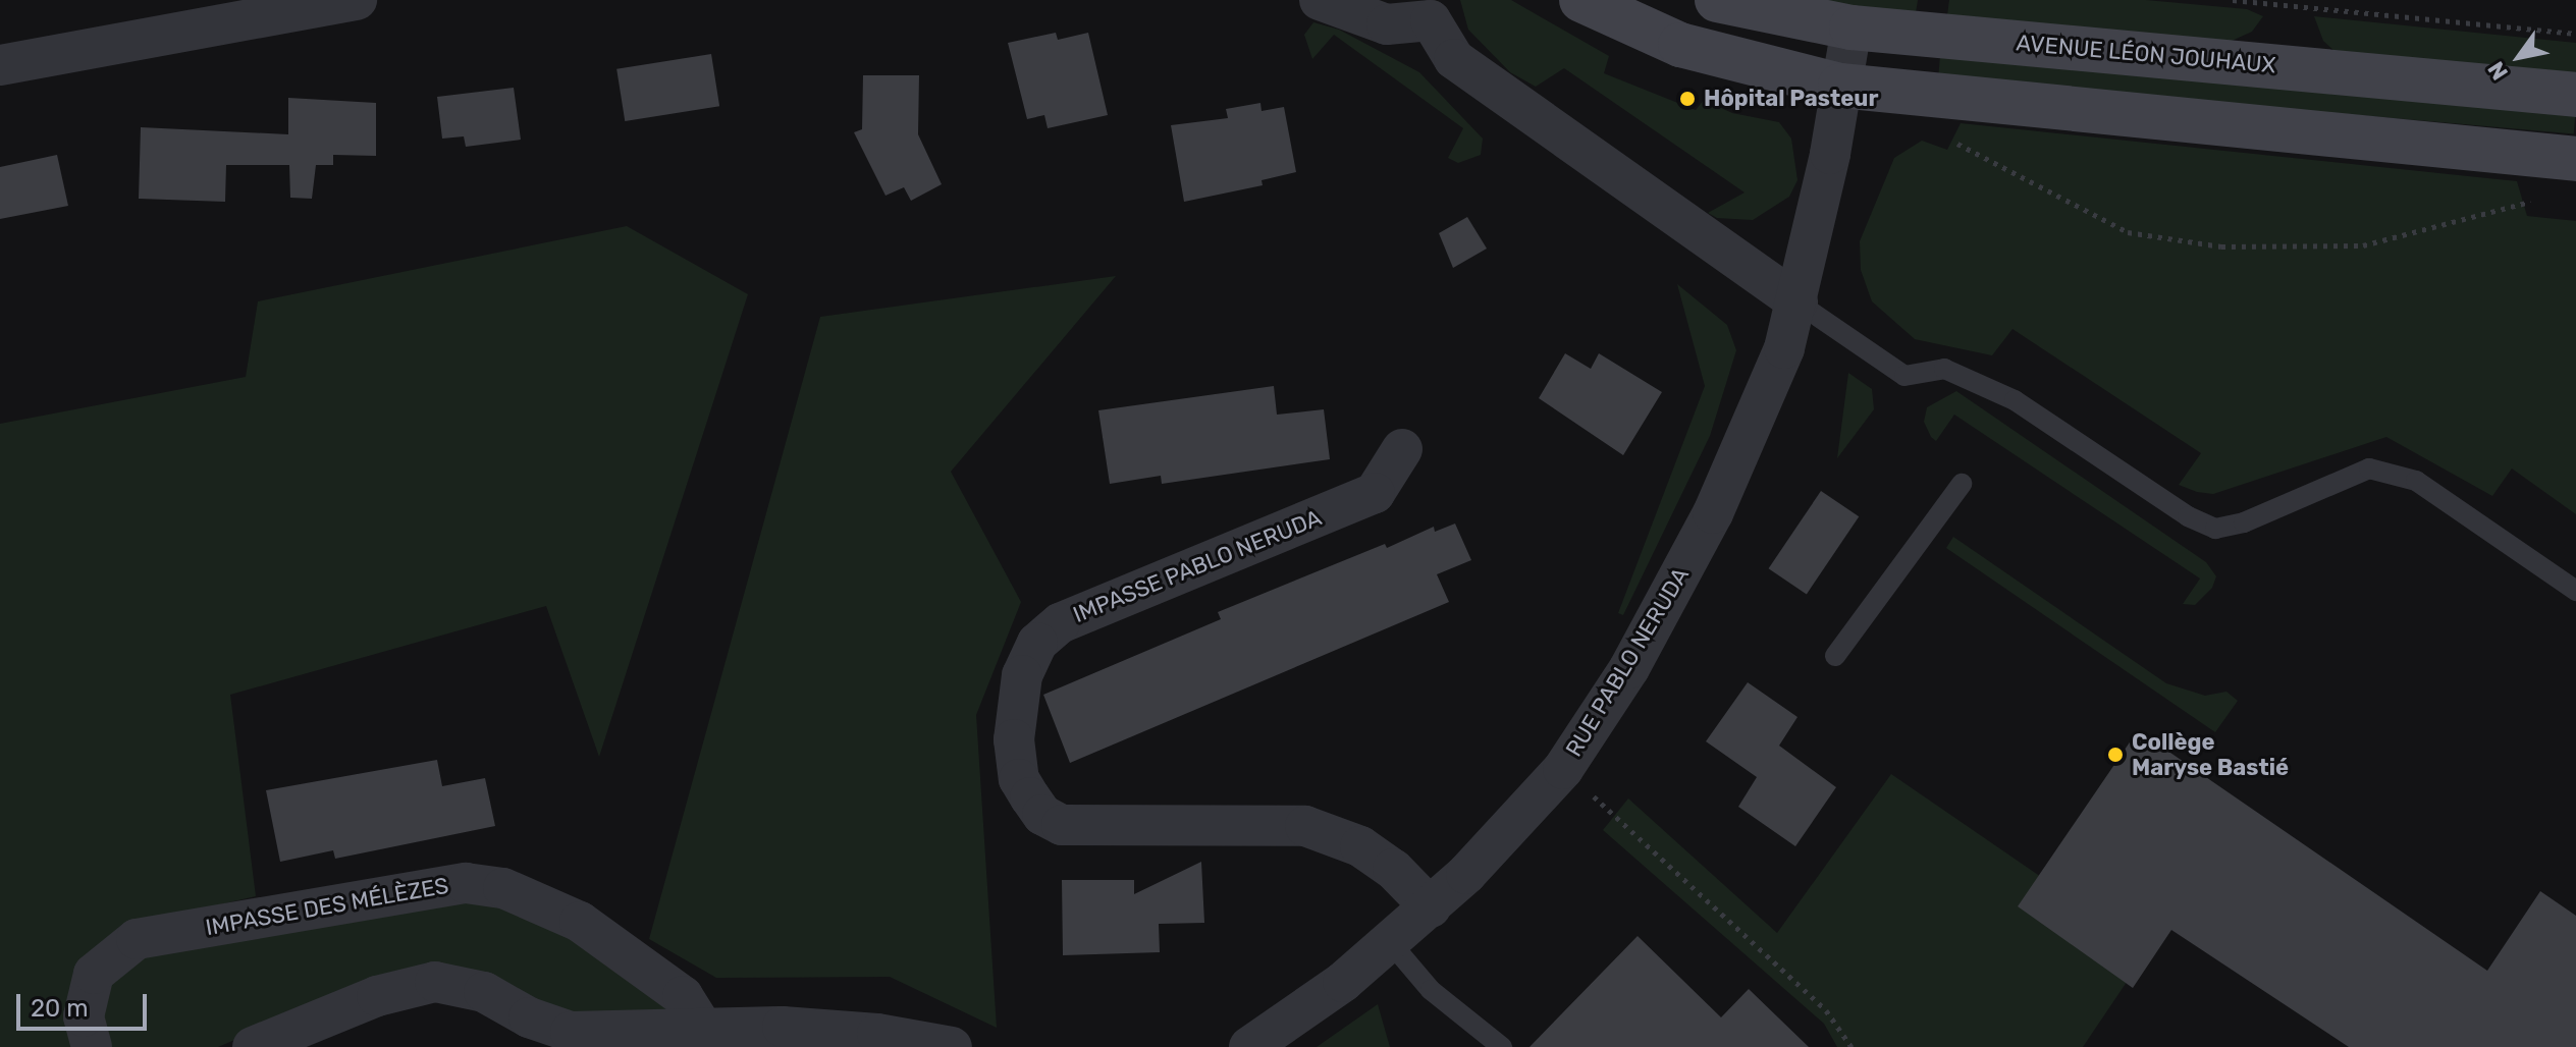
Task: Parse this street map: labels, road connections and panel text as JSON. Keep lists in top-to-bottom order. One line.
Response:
{"streets":{"main road":["AVENUE LÉON JOUHAUX"],"street":["IMPASSE PABLO NERUDA","RUE PABLO NERUDA","IMPASSE DES MÉLÈZES"]},"crossings":[["AVENUE LÉON JOUHAUX","RUE PABLO NERUDA"],["IMPASSE PABLO NERUDA","RUE PABLO NERUDA"]],"places":["Hôpital Pasteur","Collège Maryse Bastié"],"scale_bar":"20 m","north":"bottom left"}
